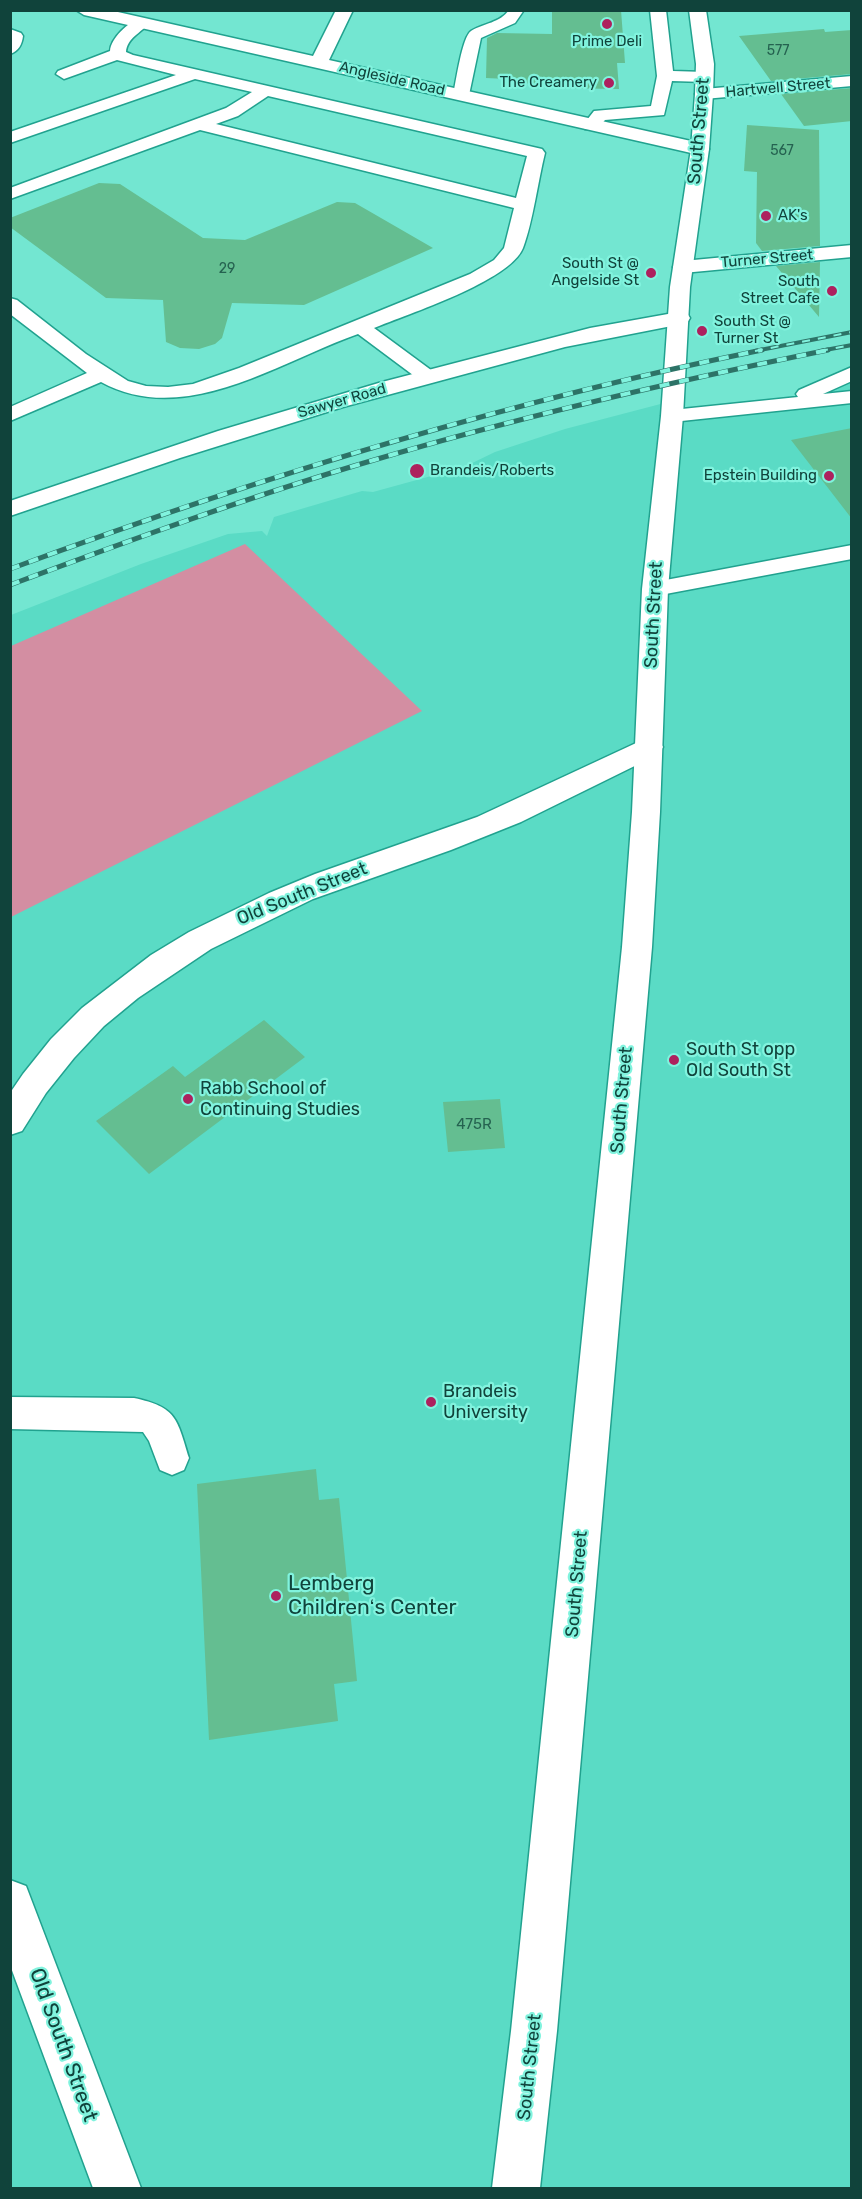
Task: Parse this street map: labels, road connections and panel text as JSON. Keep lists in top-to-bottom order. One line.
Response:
{"streets":{"street":["Angleside Road","Hartwell Street","South Street","Turner Street","Sawyer Road","Old South Street"]},"crossings":[["Angleside Road","South Street"],["Hartwell Street","South Street"],["South Street","Turner Street"],["South Street","Sawyer Road"],["South Street","Old South Street"]],"places":["Prime Deli","The Creamery","AK's","South St @ Angelside St","South Street Cafe","South St @ Turner St","Brandeis/Roberts","Epstein Building","South St opp Old South St","Rabb School of Continuing Studies","Brandeis University","Lemberg Childrenʻs Center"],"house_numbers":["577","567","29","475R"]}
